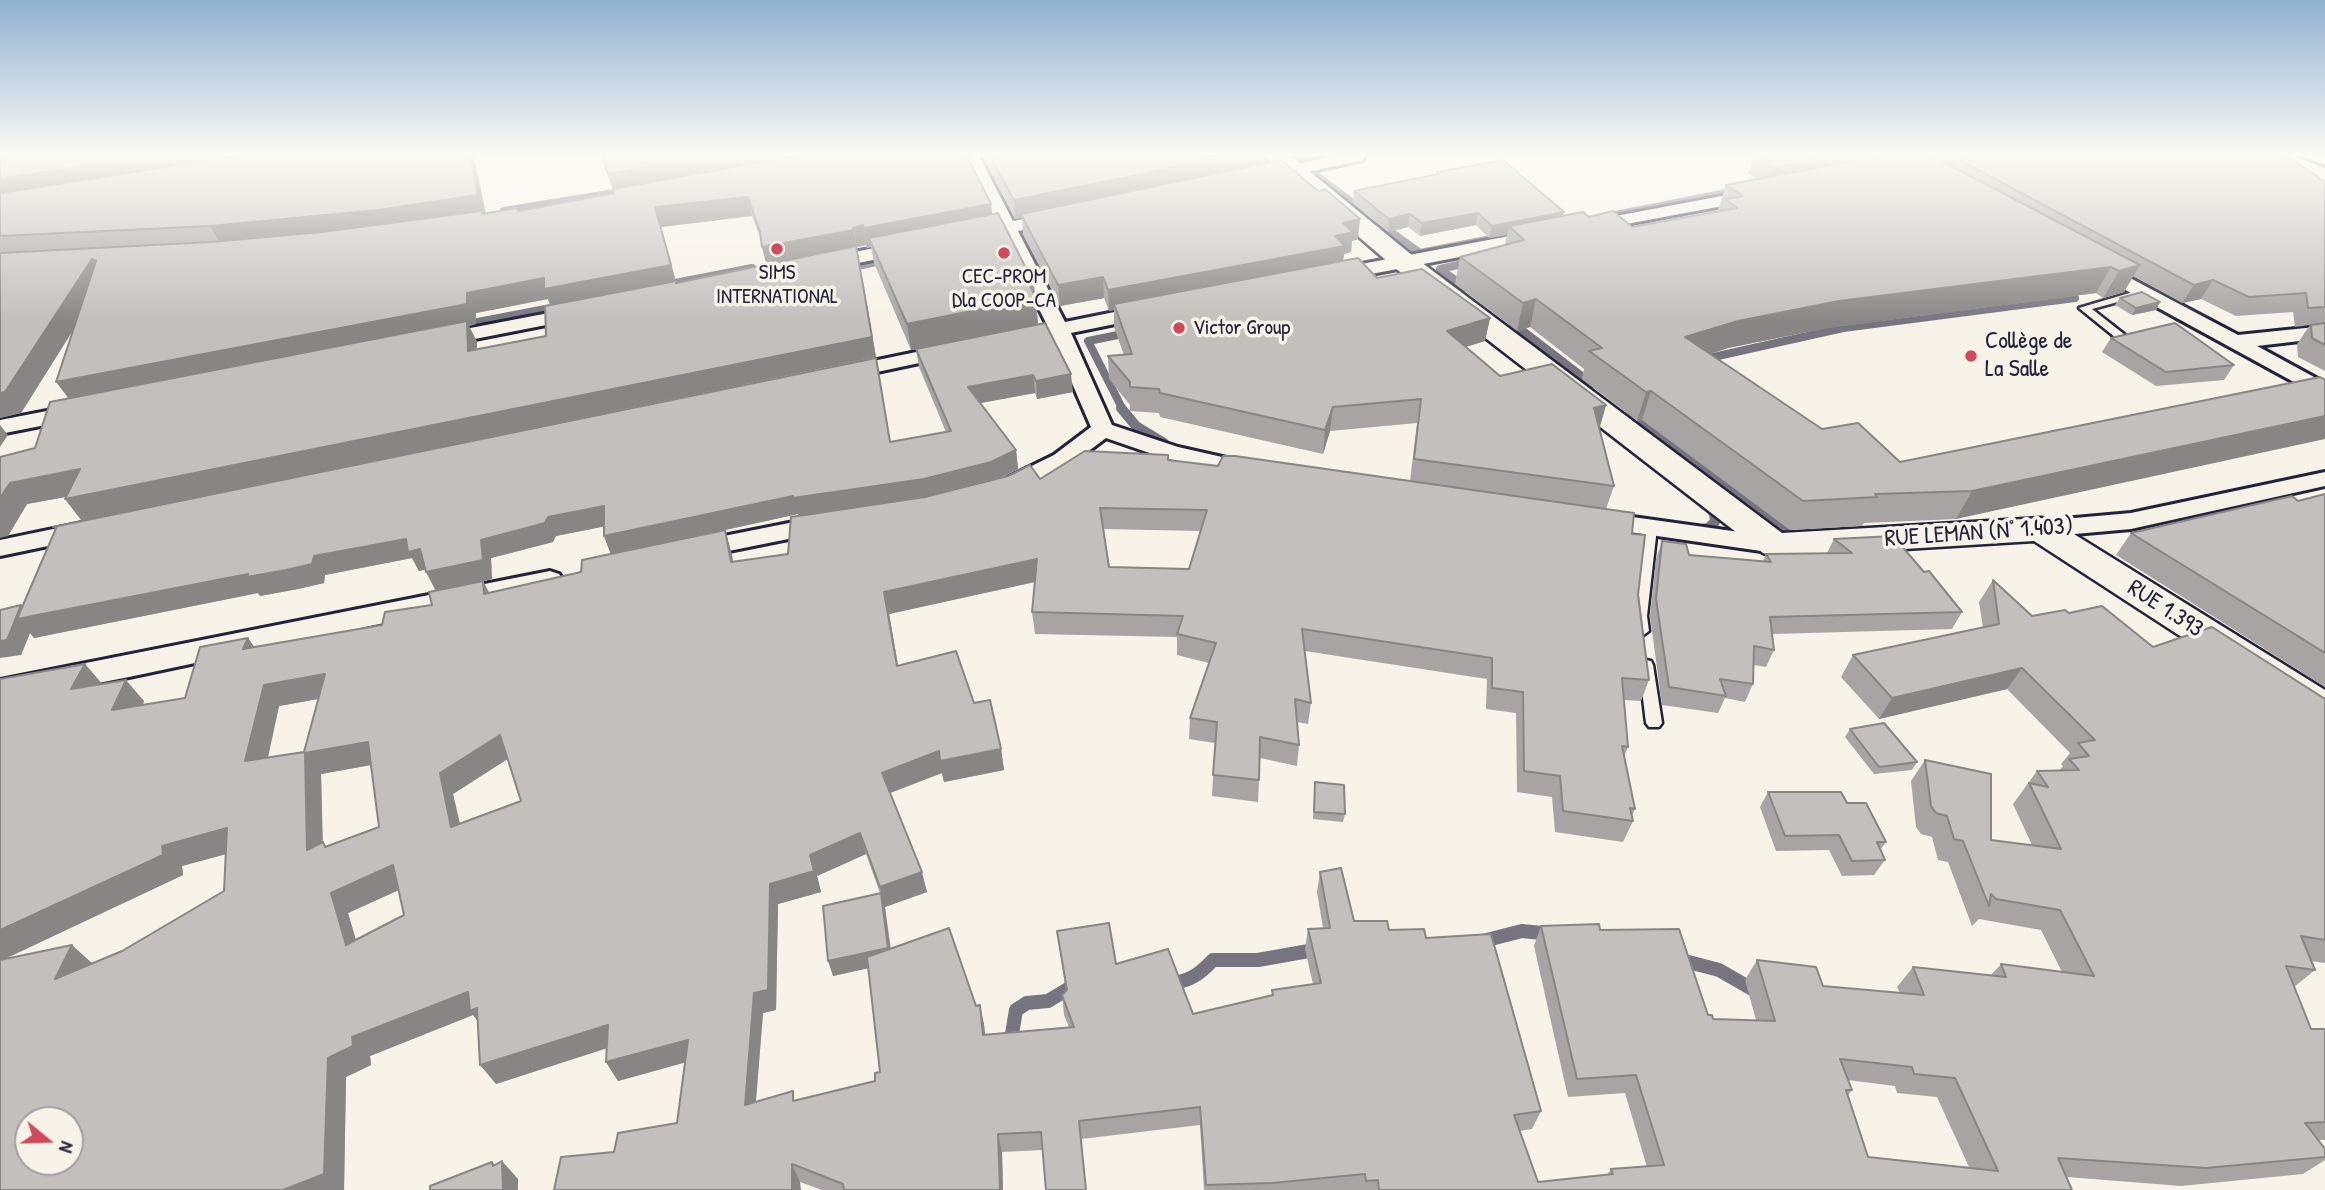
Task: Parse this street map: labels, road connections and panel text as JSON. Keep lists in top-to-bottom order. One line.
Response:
{"streets":{"street":["RUE LEMAN (N° 1.403)","RUE 1.393"]},"crossings":[["RUE LEMAN (N° 1.403)","RUE 1.393"]],"places":["SIMS INTERNATIONAL","CEC-PROM Dla COOP-CA","Victor Group","Collège de La Salle"],"north":"right"}
